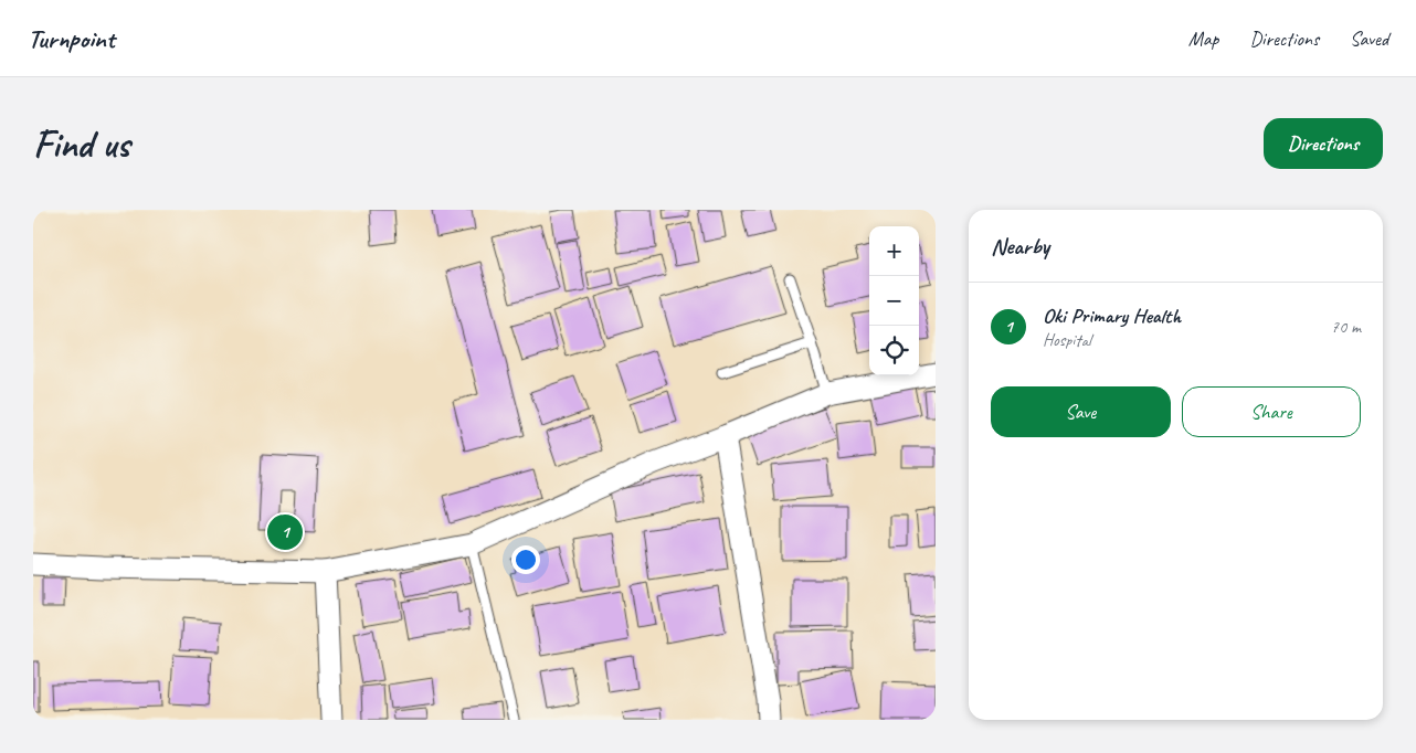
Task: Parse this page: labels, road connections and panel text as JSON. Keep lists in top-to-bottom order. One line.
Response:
{"page":{"header":"Turnpoint","nav":["Map","Directions","Saved"],"buttons":["Directions",["Save","Share"]],"title":"Find us","heading":"Nearby","map_buttons":["+","−"],"list":[{"mark":"1","name":"Oki Primary Health","note":"Hospital","value":"70 m"}],"pins":"1"}}
